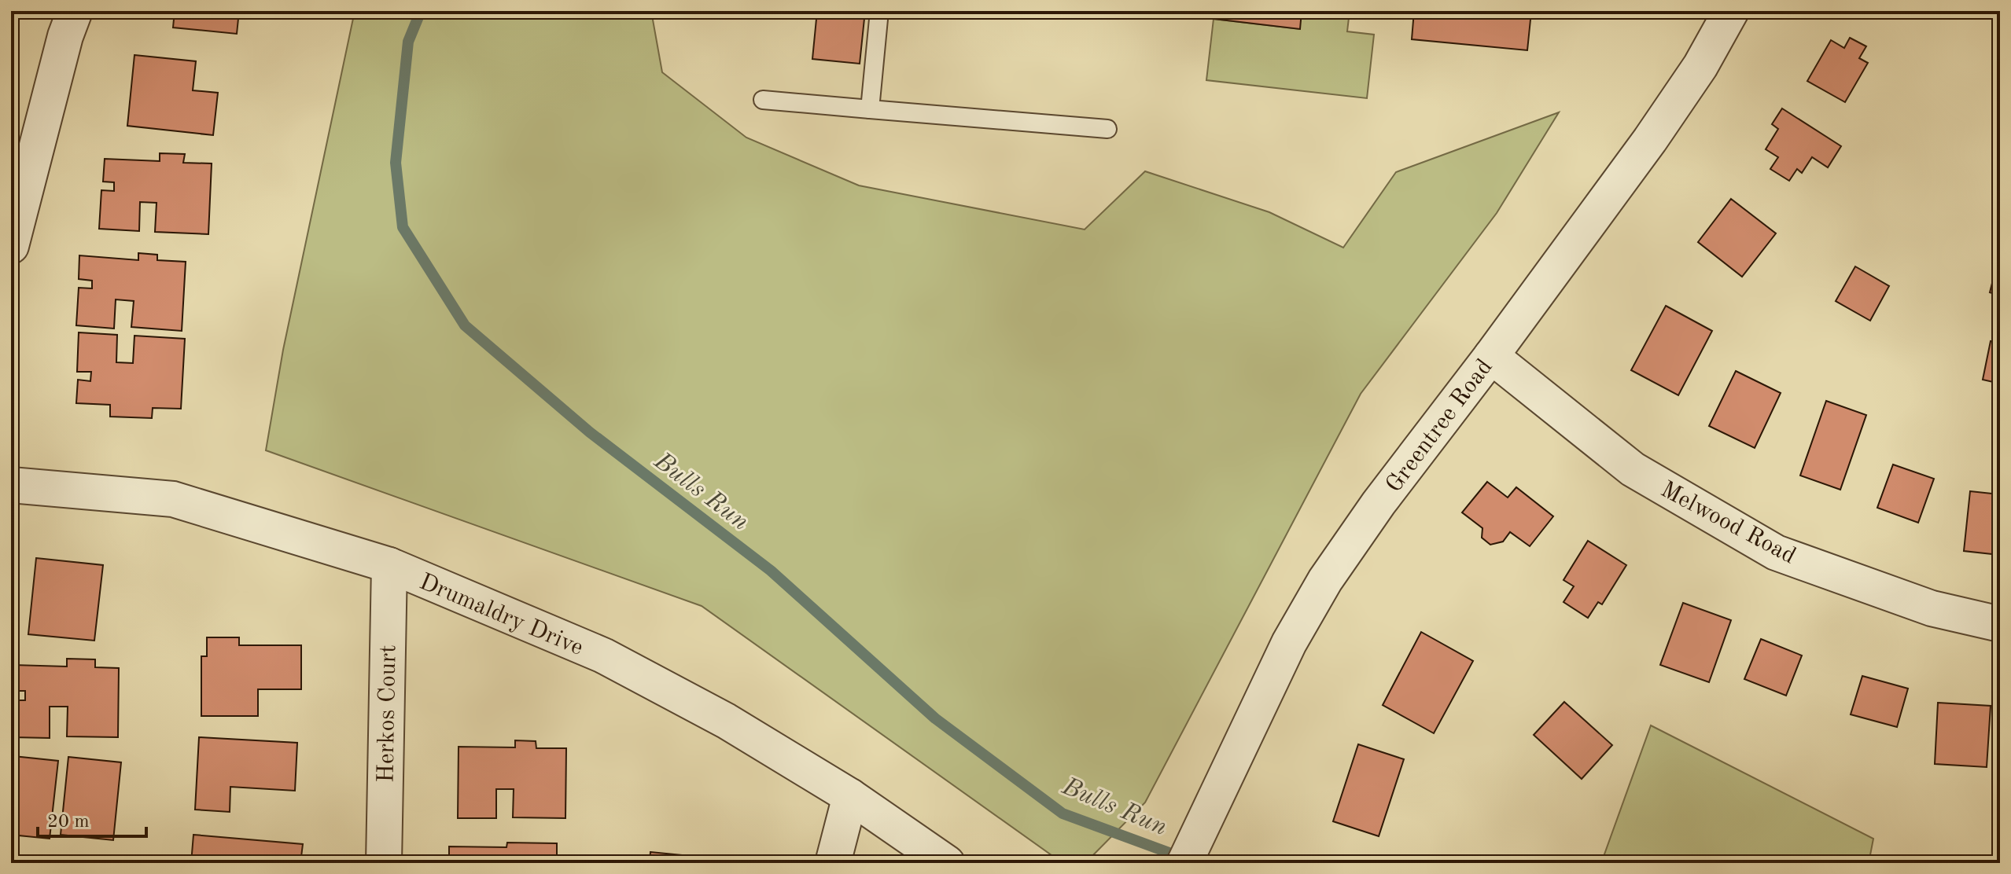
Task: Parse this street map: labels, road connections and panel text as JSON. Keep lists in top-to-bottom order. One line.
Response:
{"streets":{"street":["Greentree Road","Melwood Road","Drumaldry Drive","Herkos Court"]},"crossings":[["Greentree Road","Melwood Road"],["Drumaldry Drive","Herkos Court"]],"water":["Bulls Run"],"scale_bar":"20 m"}
